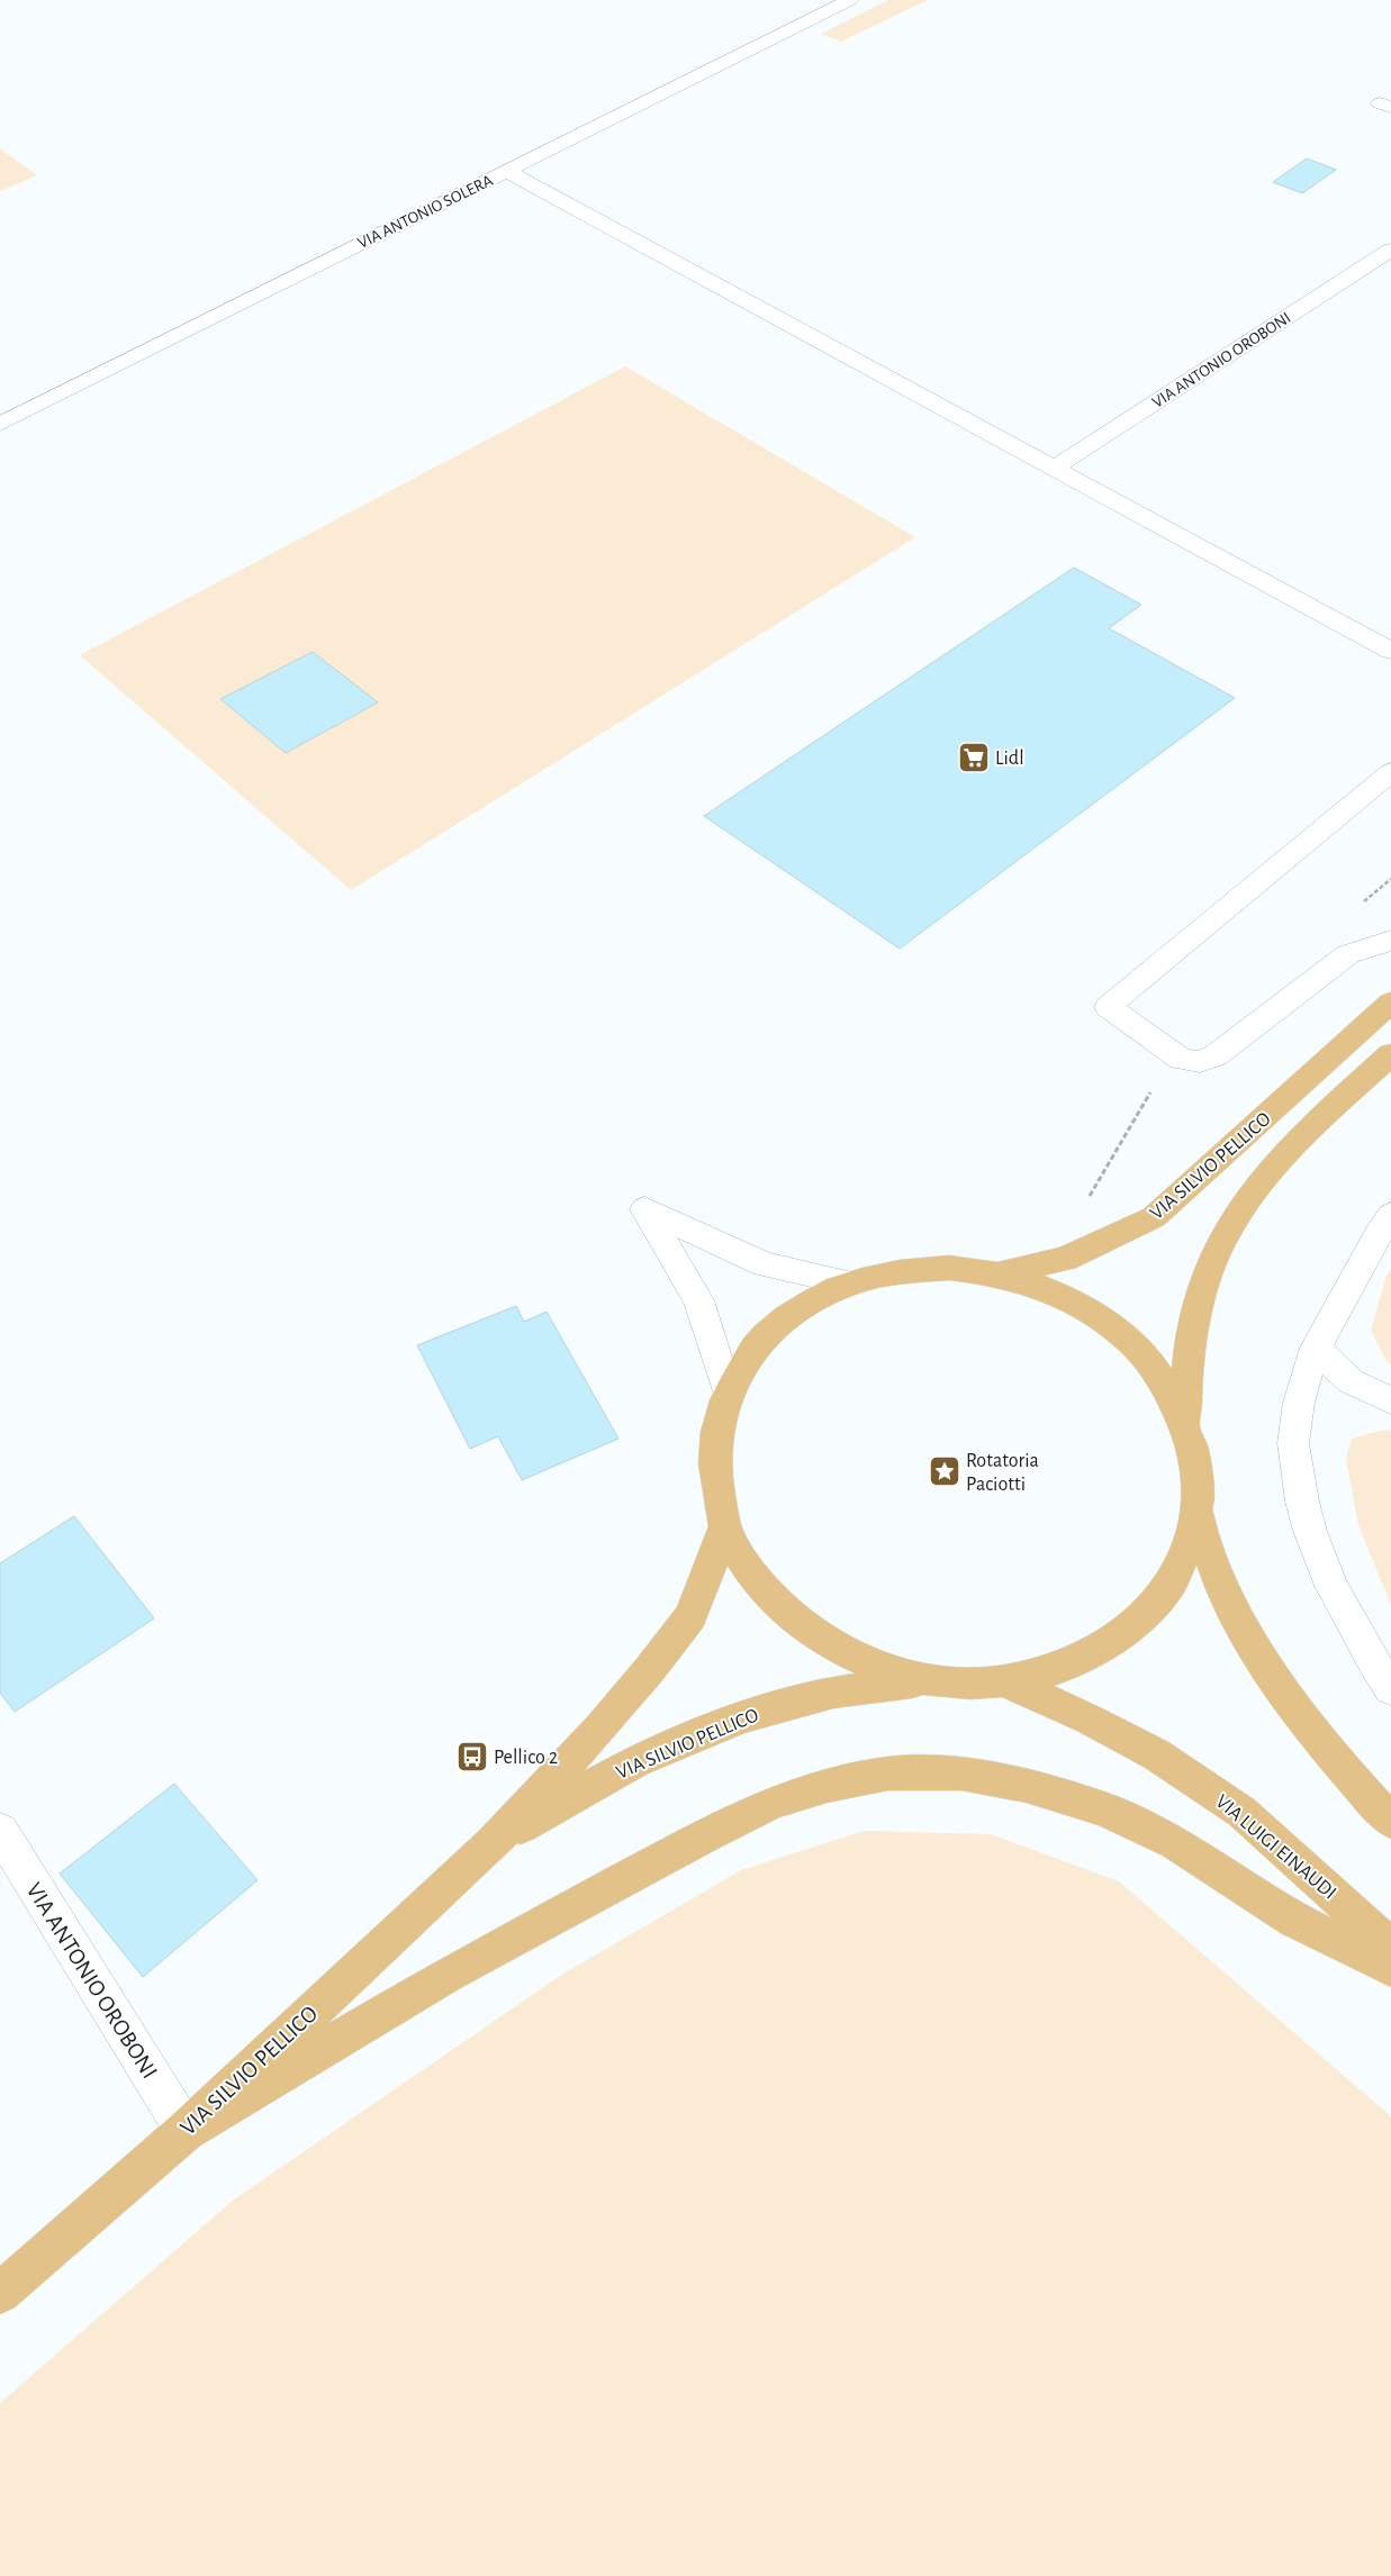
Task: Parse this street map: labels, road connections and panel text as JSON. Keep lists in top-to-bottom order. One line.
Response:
{"streets":{"main road":["VIA SILVIO PELLICO","VIA LUIGI EINAUDI"],"street":["VIA ANTONIO SOLERA","VIA ANTONIO OROBONI"]},"crossings":[["VIA ANTONIO OROBONI","VIA SILVIO PELLICO"],["VIA SILVIO PELLICO","VIA LUIGI EINAUDI"]],"places":{"supermarket":["Lidl"],"place":["Rotatoria Paciotti"],"bus stop":["Pellico 2"]}}
